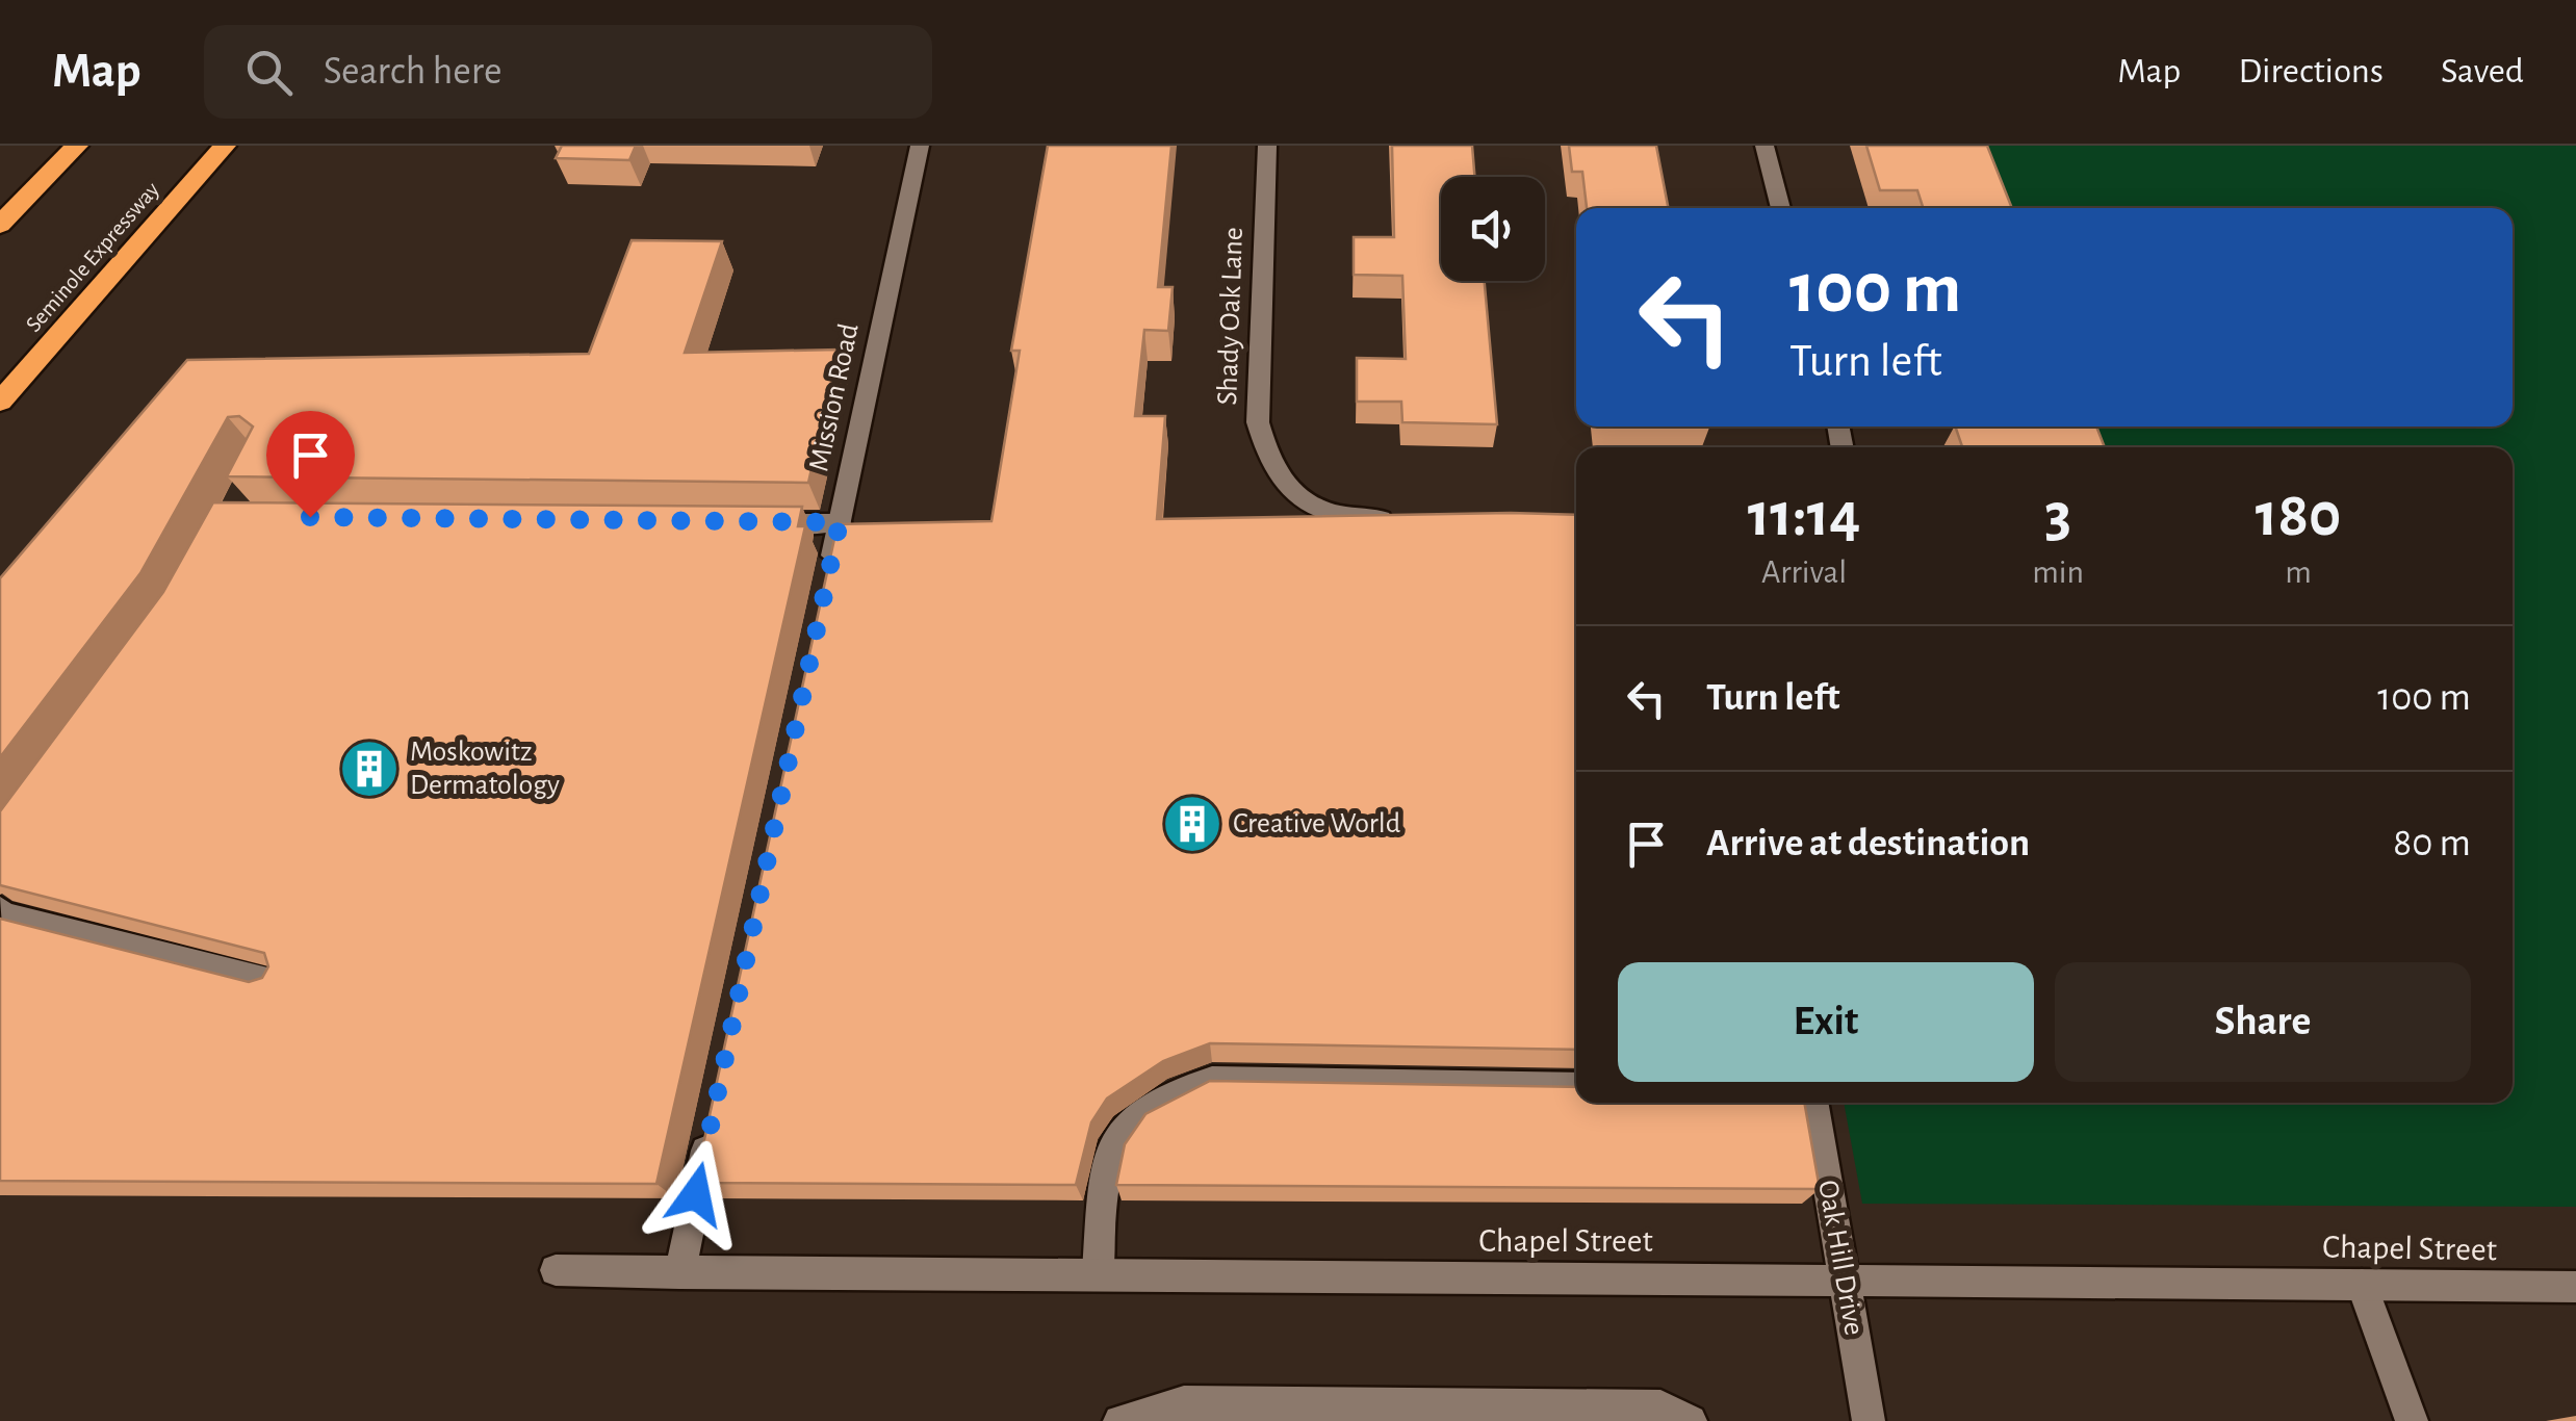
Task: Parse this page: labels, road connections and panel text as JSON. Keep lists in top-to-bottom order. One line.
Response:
{"streets":{"highway":["Seminole Expressway"],"street":["Shady Oak Lane","Mission Road","Chapel Street","Oak Hill Drive"]},"crossings":[["Chapel Street","Oak Hill Drive"]],"places":{"building":["Moskowitz Dermatology","Creative World"]},"page":{"header":"Map","search":"Search here","nav":["Map","Directions","Saved"],"turn":["100 m","Turn left"],"eta":["11:14","Arrival","3","min","180","m"],"list":[{"name":"Turn left","value":"100 m"},{"name":"Arrive at destination","value":"80 m"}],"buttons":["Exit","Share"]}}
